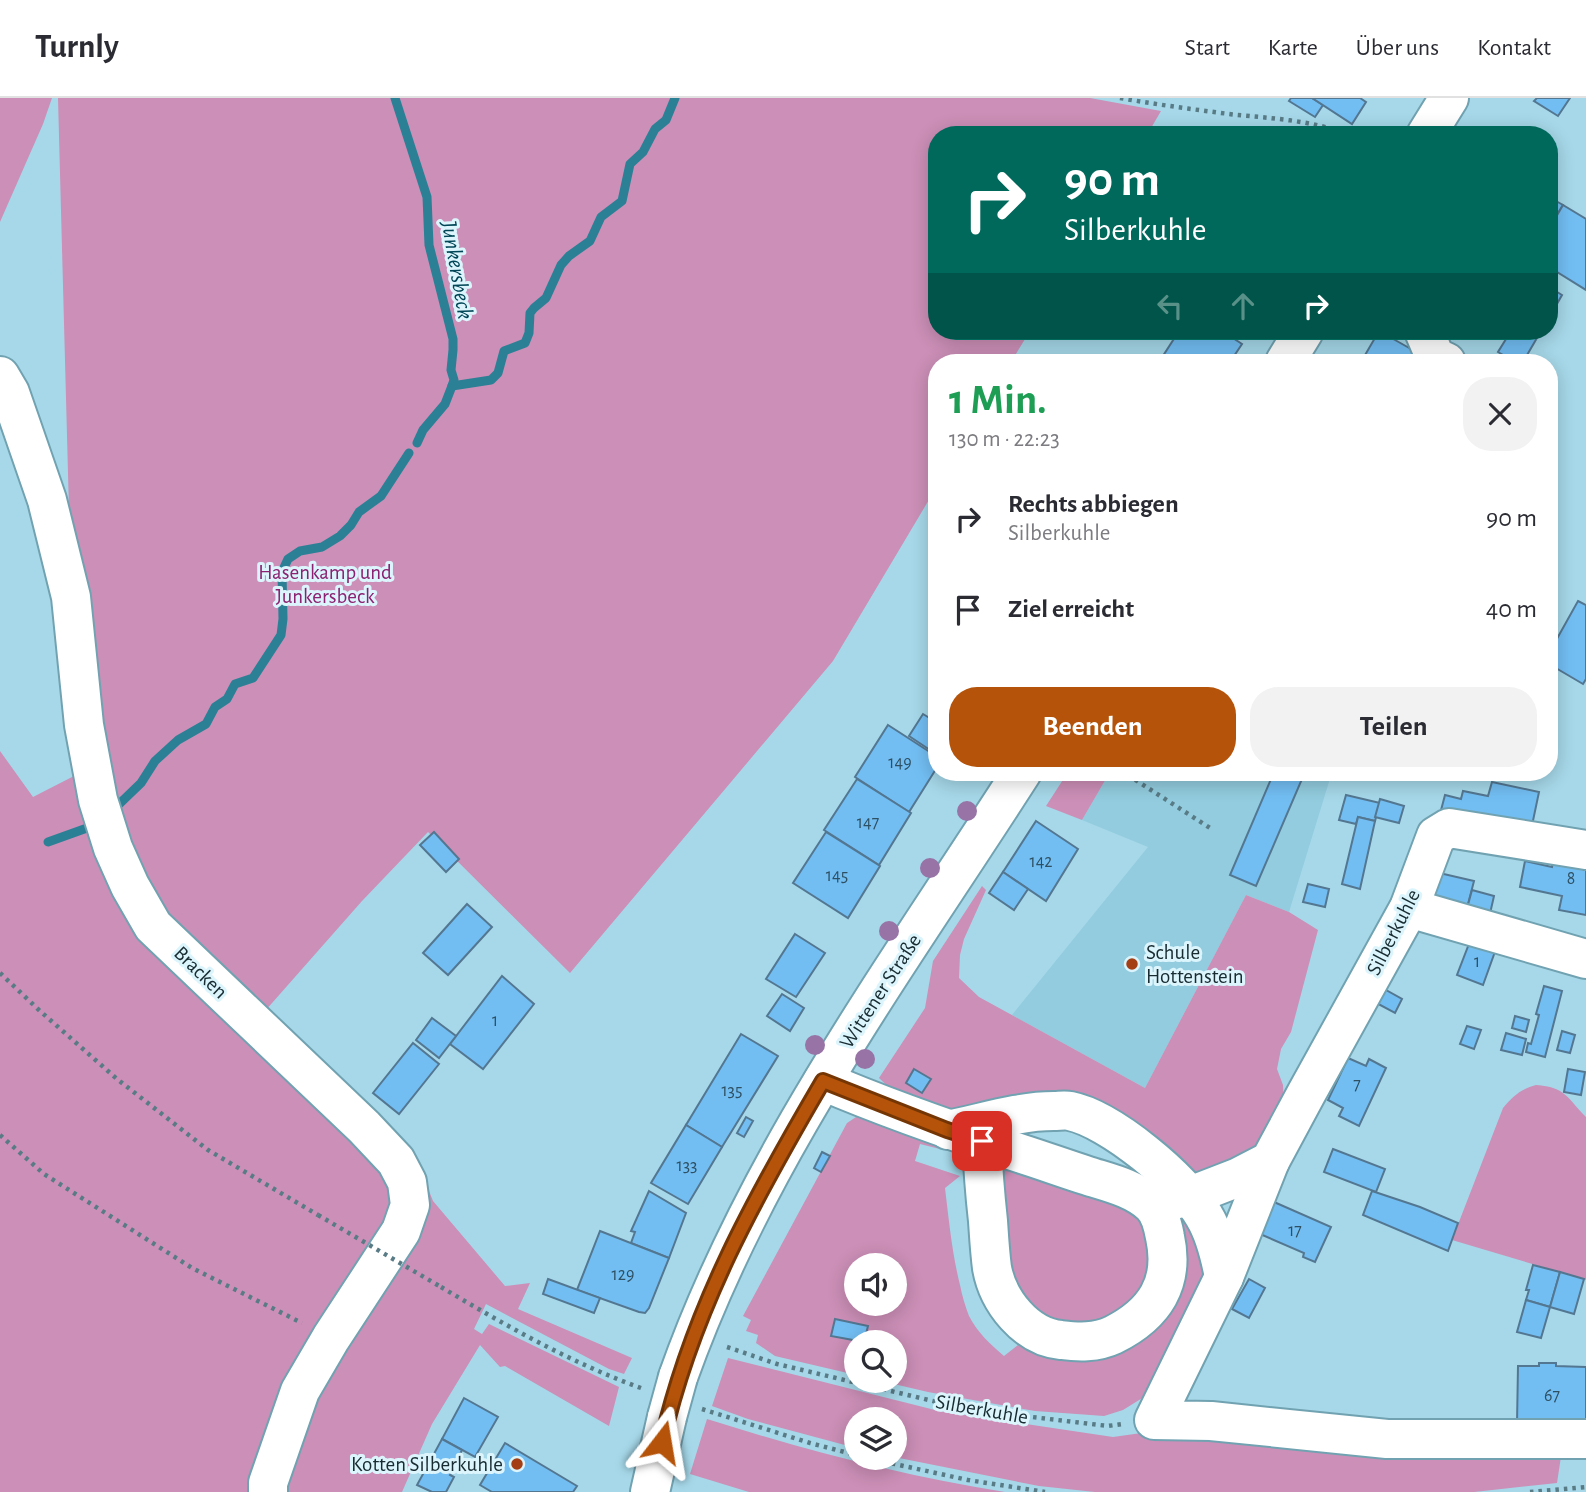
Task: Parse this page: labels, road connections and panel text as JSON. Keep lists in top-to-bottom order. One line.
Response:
{"streets":{"street":["Silberkuhle","Bracken","Wittener Straße"]},"crossings":[["Silberkuhle","Wittener Straße"]],"water":["Junkersbeck"],"parks":["Hasenkamp und Junkersbeck"],"places":["Schule Hottenstein","Kotten Silberkuhle"],"house_numbers":["149","147","142","145","8","1","1","7","135","133","17","129","67"],"page":{"header":"Turnly","nav":["Start","Karte","Über uns","Kontakt"],"turn":["90 m","Silberkuhle"],"heading":["1 Min.","130 m · 22:23"],"list":[{"name":"Rechts abbiegen","note":"Silberkuhle","value":"90 m"},{"name":"Ziel erreicht","value":"40 m"}],"buttons":["Beenden","Teilen"]}}
